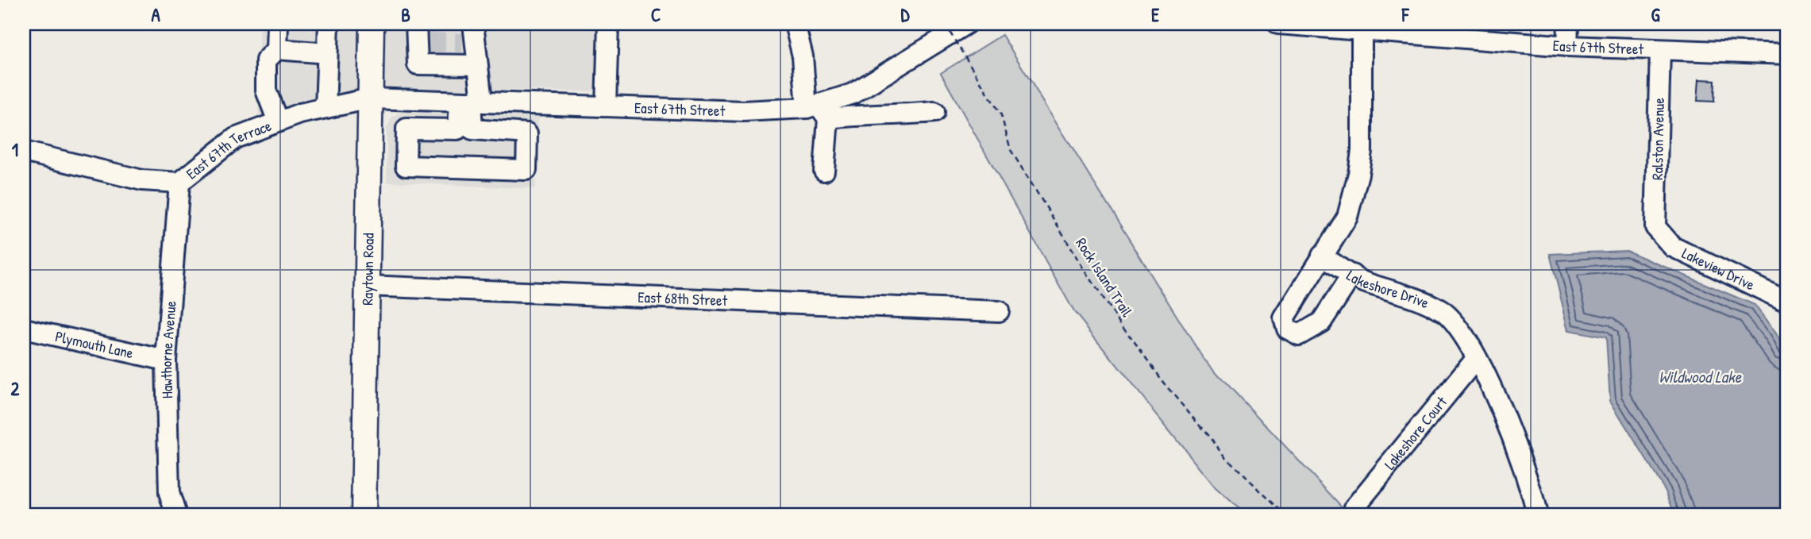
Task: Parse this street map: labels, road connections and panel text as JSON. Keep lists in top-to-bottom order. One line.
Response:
{"streets":{"main road":["Raytown Road"],"street":["East 67th Street","Ralston Avenue","East 67th Terrace","Lakeview Drive","Lakeshore Drive","East 68th Street","Plymouth Lane","Hawthorne Avenue","Lakeshore Court"],"path":["Rock Island Trail"]},"crossings":[["East 67th Street","Ralston Avenue"],["East 67th Street","East 67th Terrace"],["East 67th Street","Raytown Road"],["East 67th Street","Lakeshore Drive"],["Ralston Avenue","Lakeview Drive"],["East 67th Terrace","Raytown Road"],["East 67th Terrace","Hawthorne Avenue"],["Raytown Road","East 68th Street"],["Lakeshore Drive","Lakeshore Court"],["Plymouth Lane","Hawthorne Avenue"]],"water":["Wildwood Lake"],"grid":{"columns":["A","B","C","D","E","F","G"],"rows":["1","2"]}}
